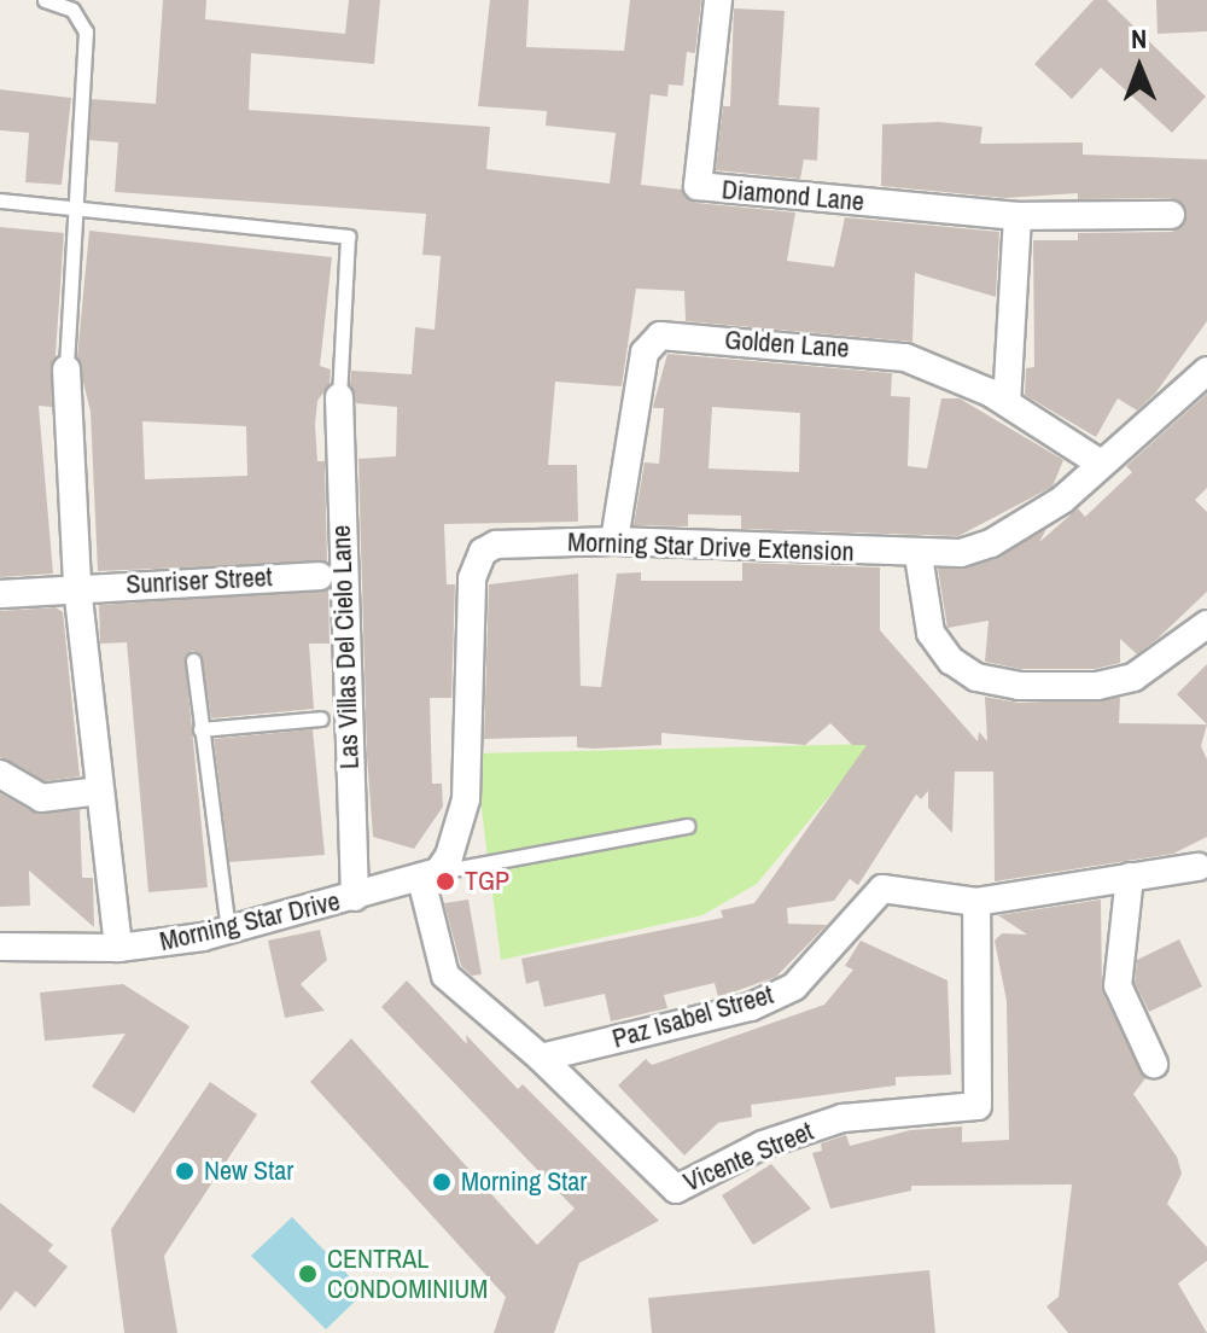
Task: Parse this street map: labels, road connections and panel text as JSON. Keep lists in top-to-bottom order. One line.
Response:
{"streets":{"street":["Diamond Lane","Golden Lane","Morning Star Drive Extension","Sunriser Street","Las Villas Del Cielo Lane","Morning Star Drive","Paz Isabel Street","Vicente Street"]},"crossings":[["Golden Lane","Morning Star Drive Extension"],["Morning Star Drive Extension","Morning Star Drive"],["Las Villas Del Cielo Lane","Morning Star Drive"],["Paz Isabel Street","Vicente Street"]],"places":["TGP","New Star","Morning Star","CENTRAL CONDOMINIUM"],"north":"top"}
